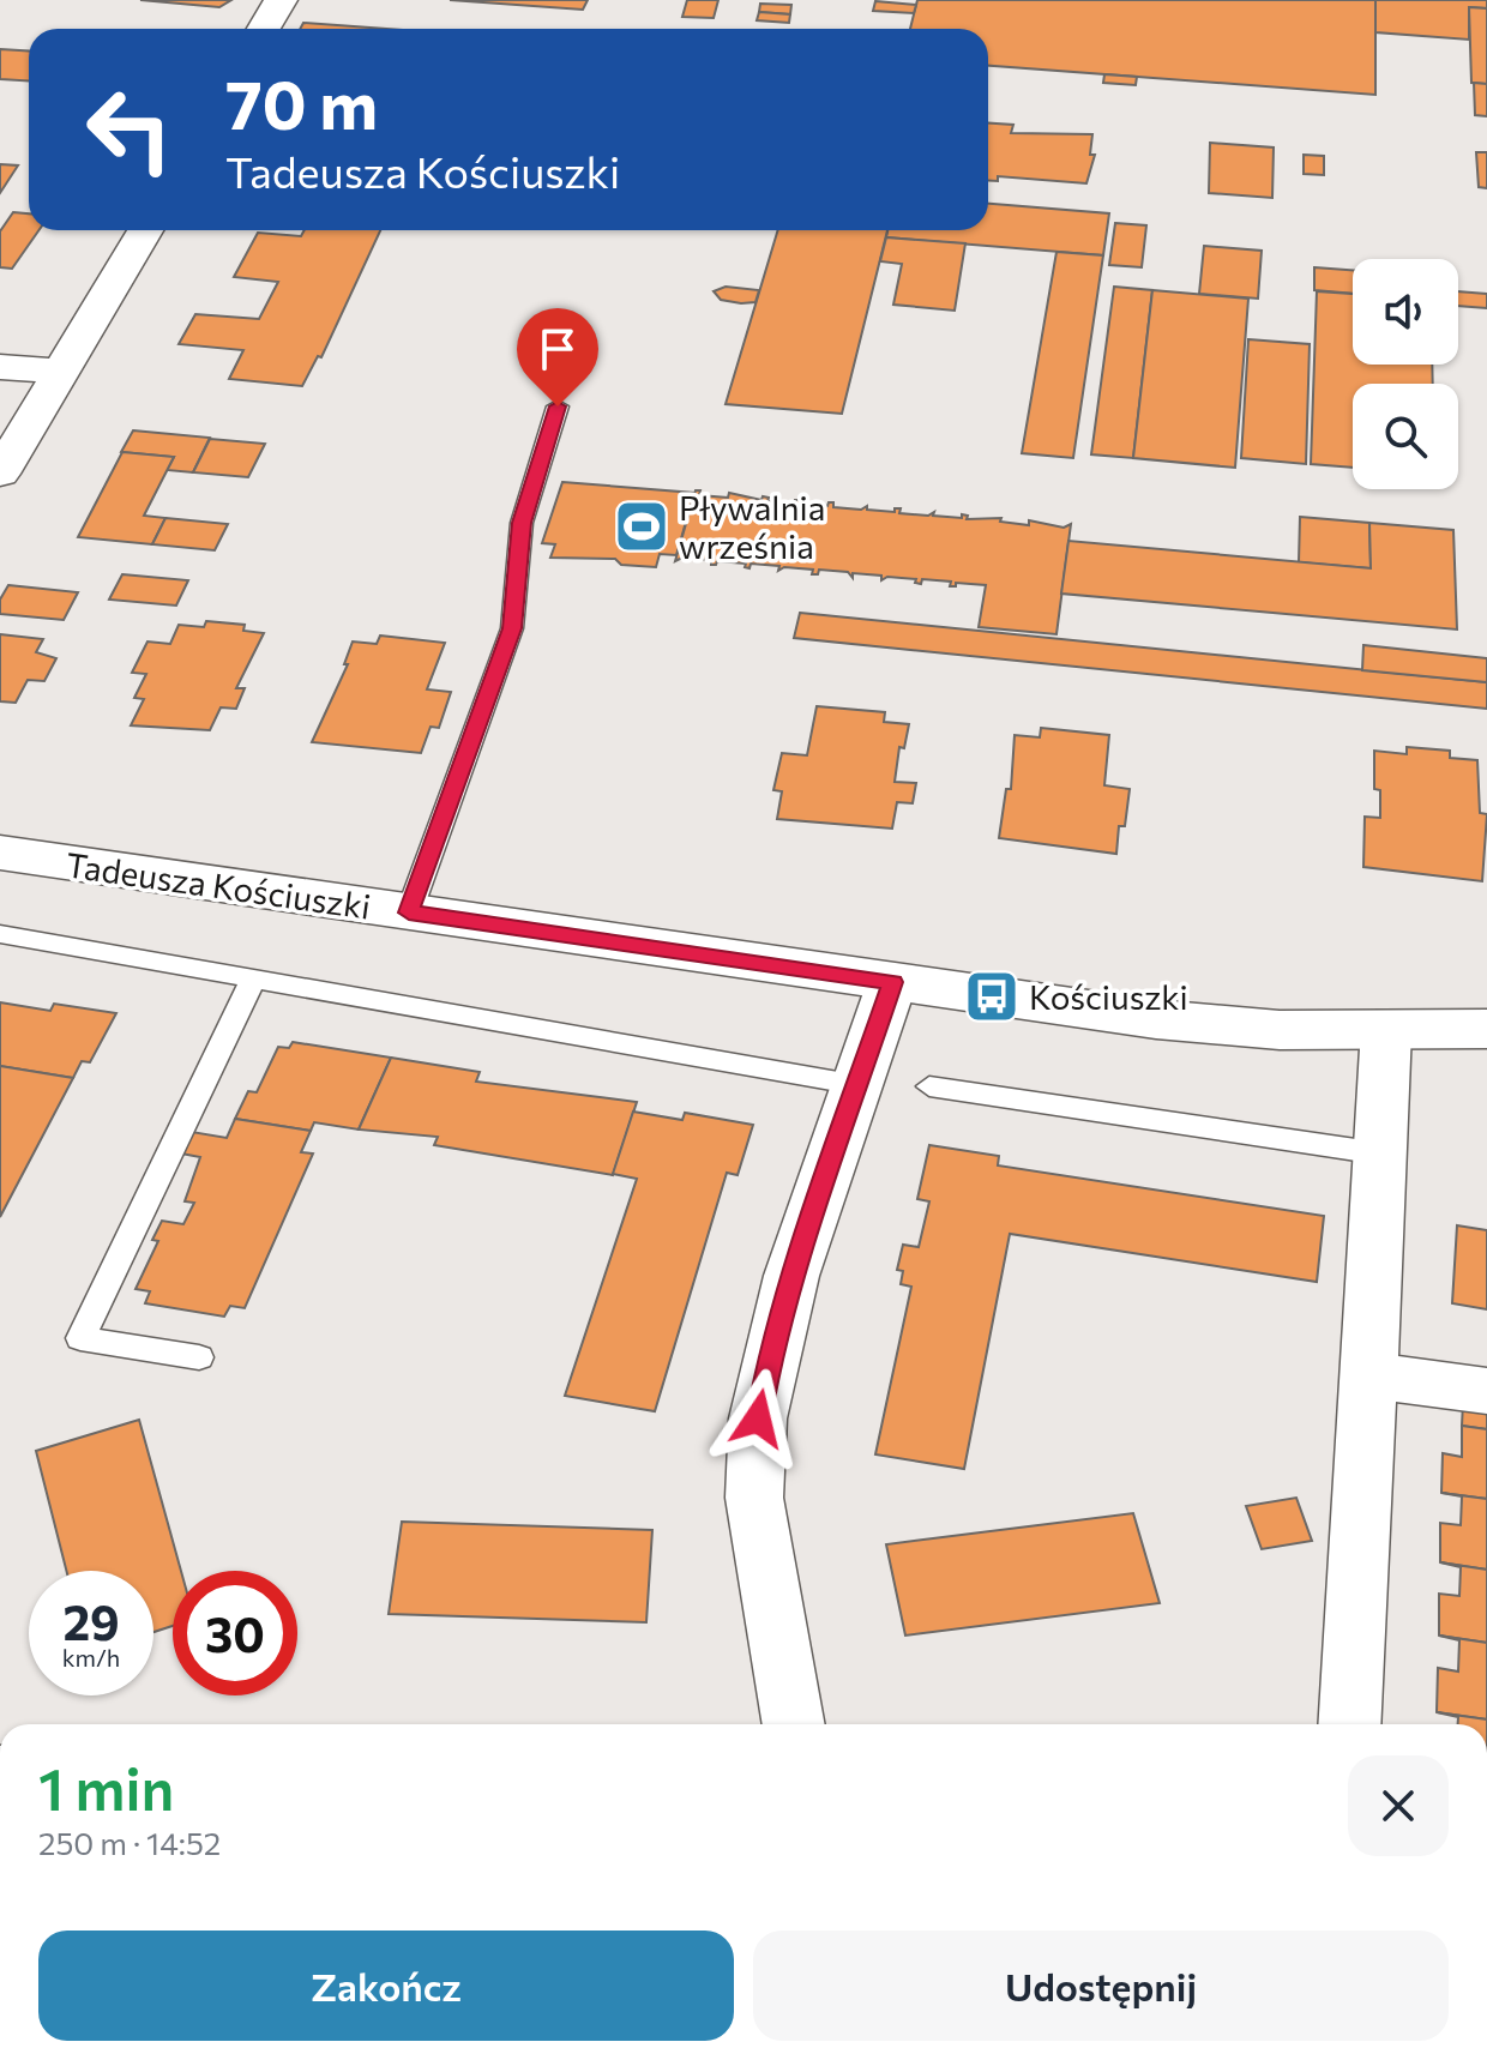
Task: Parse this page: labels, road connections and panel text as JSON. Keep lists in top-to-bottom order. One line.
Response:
{"streets":{"street":["Tadeusza Kościuszki"]},"places":{"sports":["Pływalnia września"],"bus stop":["Kościuszki"]},"page":{"turn":["70 m","Tadeusza Kościuszki"],"speed":"29 km/h","limit":"30","heading":["1 min","250 m · 14:52"],"buttons":["Zakończ","Udostępnij"]}}
